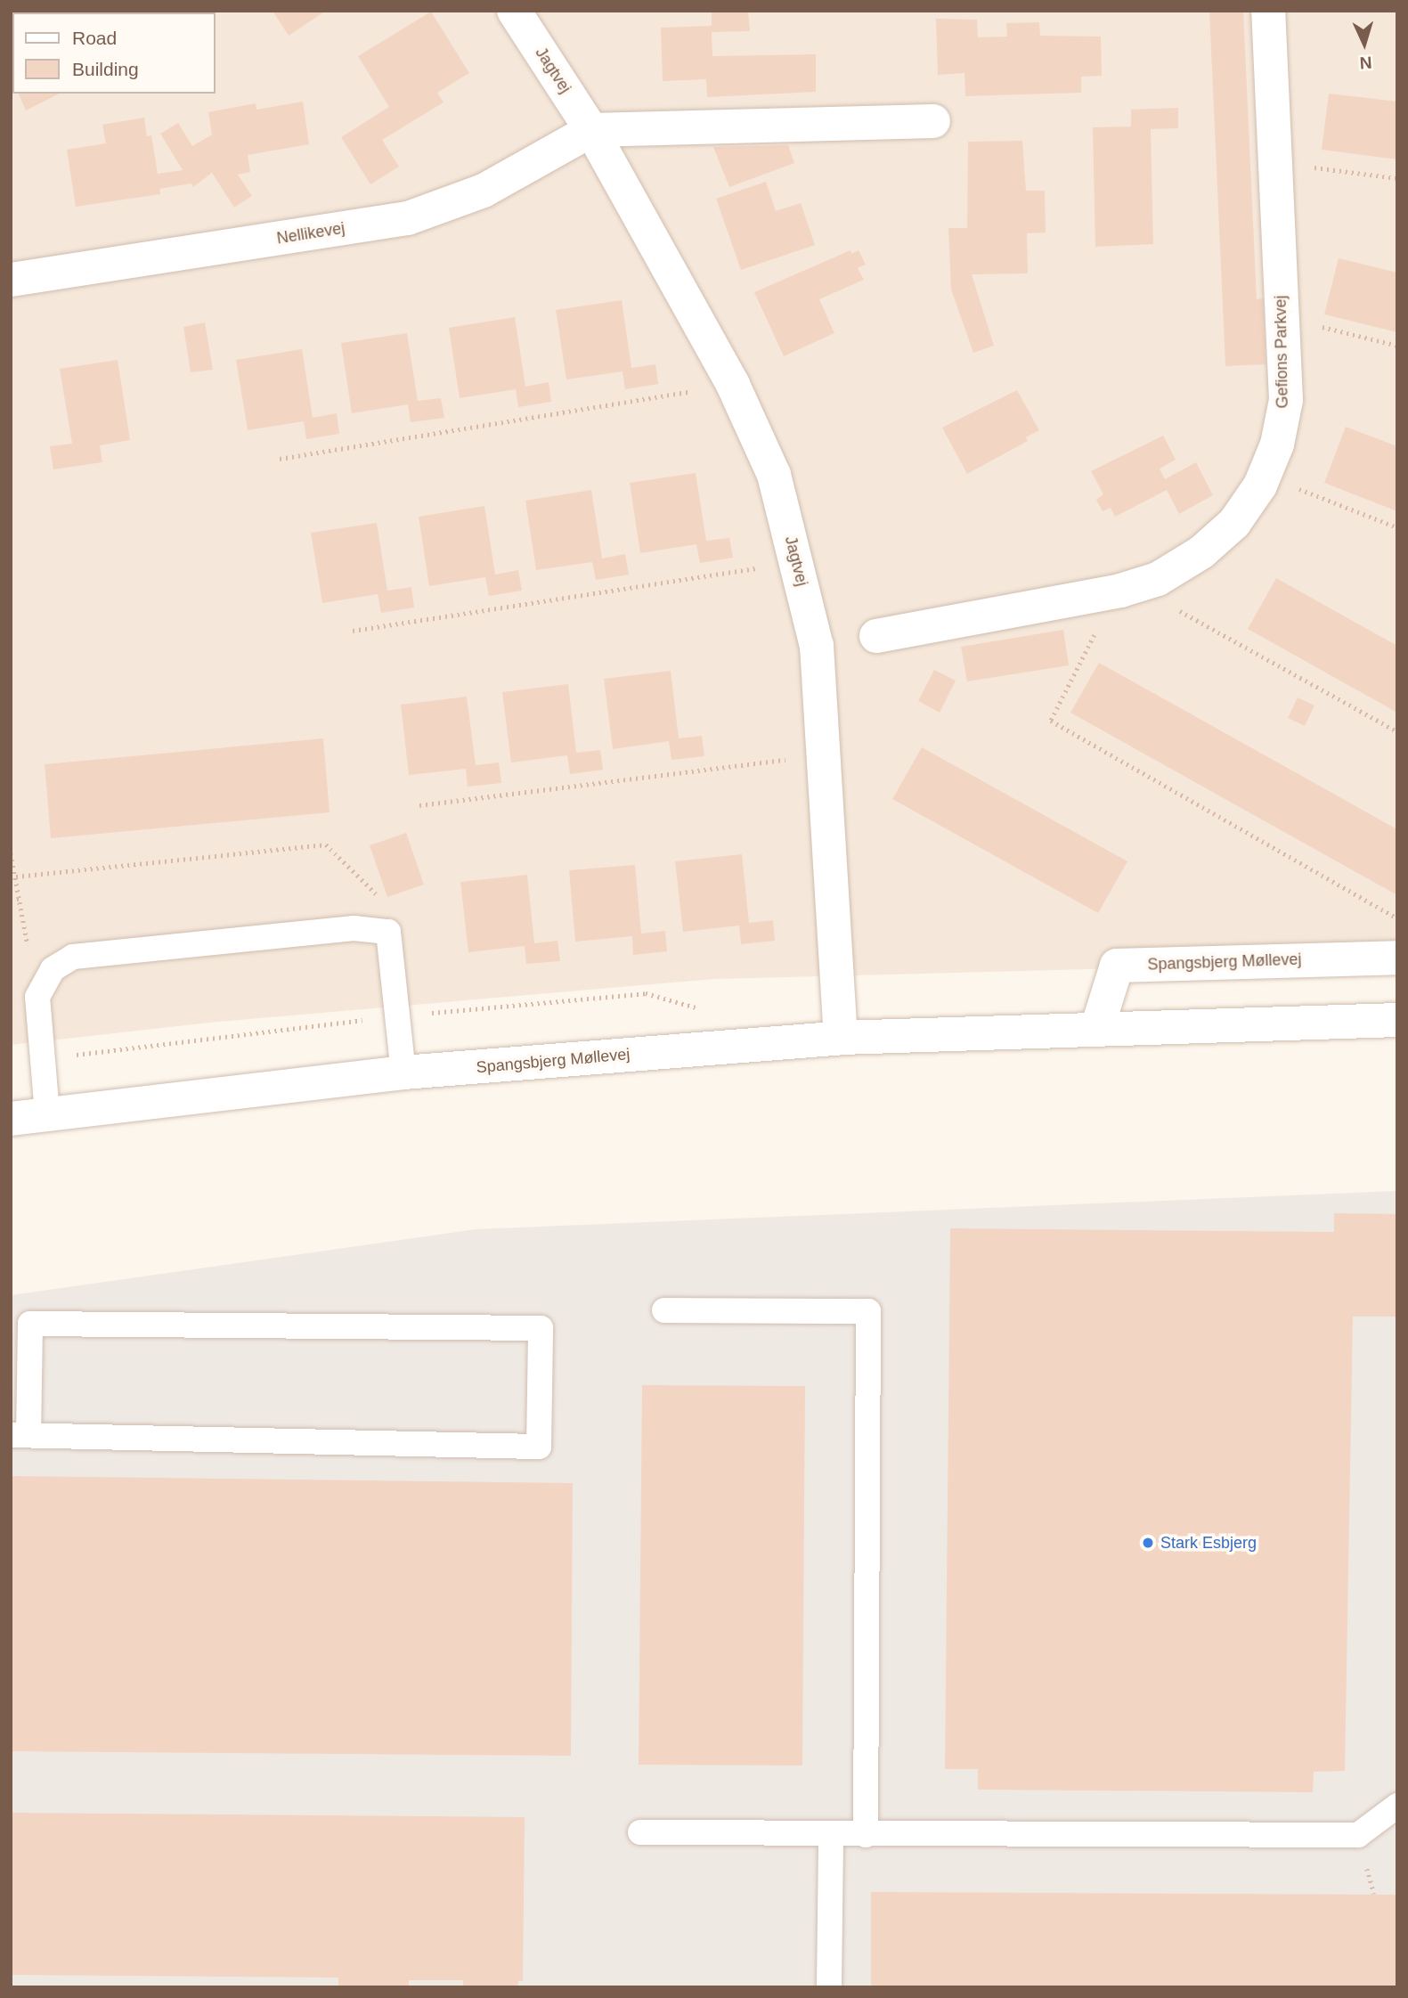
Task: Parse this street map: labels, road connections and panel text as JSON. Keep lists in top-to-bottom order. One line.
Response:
{"streets":{"street":["Jagtvej","Nellikevej","Gefions Parkvej","Spangsbjerg Møllevej"]},"crossings":[["Jagtvej","Nellikevej"],["Jagtvej","Spangsbjerg Møllevej"]],"places":["Stark Esbjerg"],"legend":["Road","Building"],"north":"bottom"}
